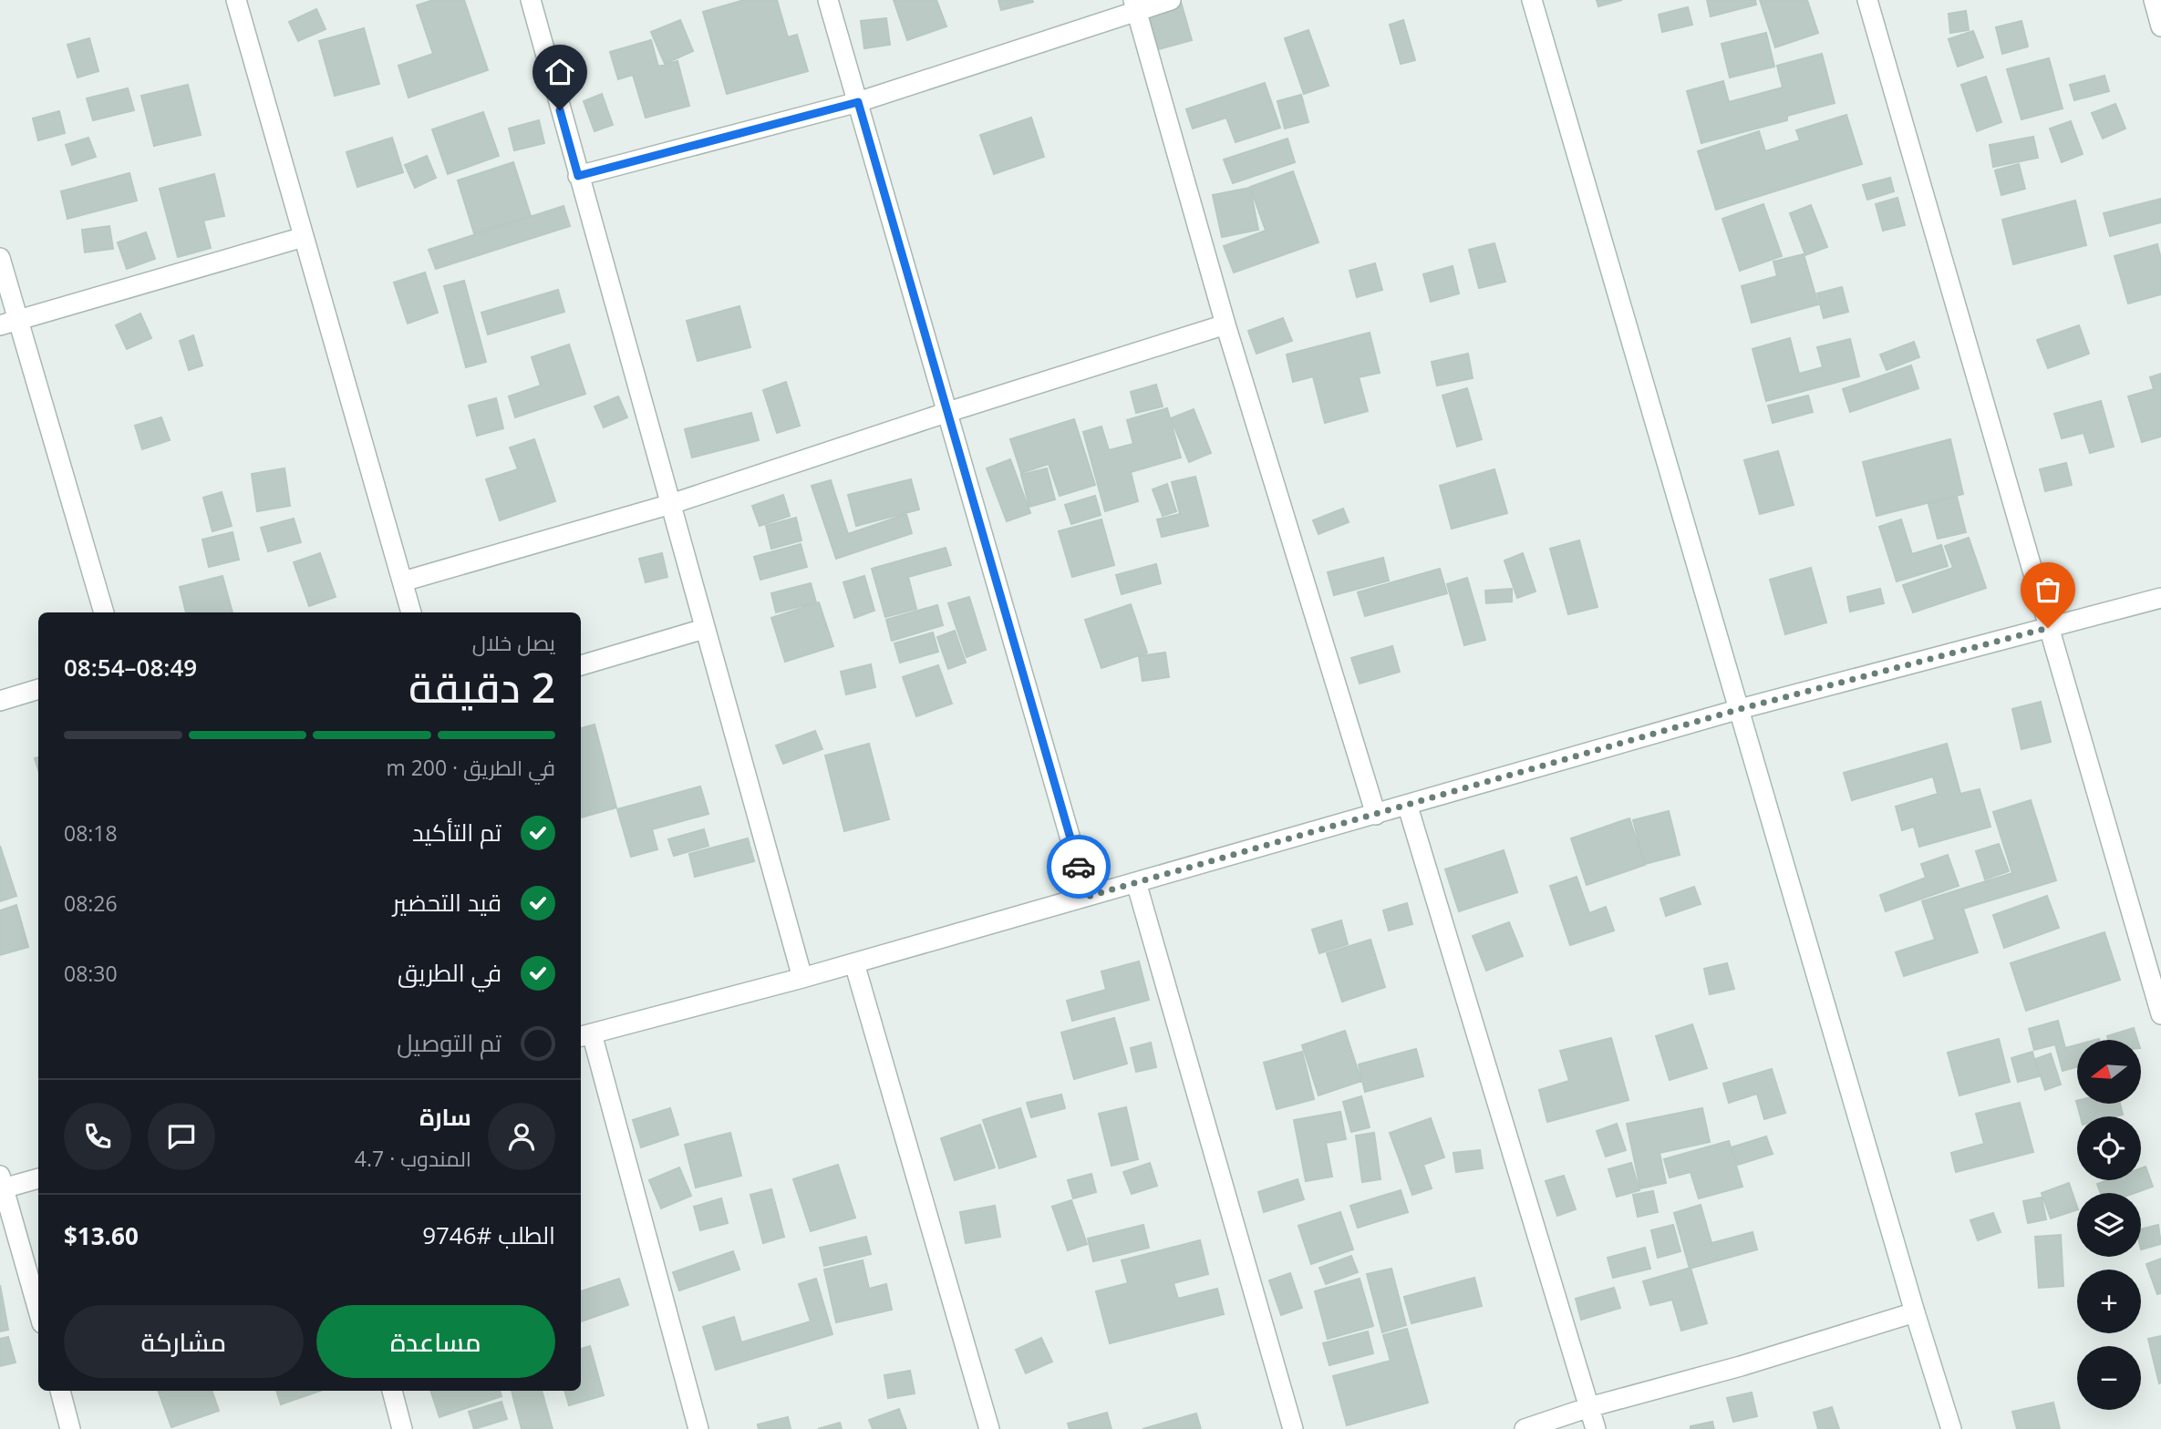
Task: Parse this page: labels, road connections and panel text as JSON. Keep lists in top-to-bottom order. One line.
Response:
{"north":"left","page":{"heading":["2 دقيقة","يصل خلال","08:49–08:54"],"panel":["سارة","المندوب · 4.7","الطلب #9746","$13.60"],"bar":"في الطريق · 200 m","list":[["تم التأكيد","08:18"],["قيد التحضير","08:26"],["في الطريق","08:30"],"تم التوصيل"],"map_buttons":["+","−"],"buttons":["مساعدة","مشاركة"]}}
